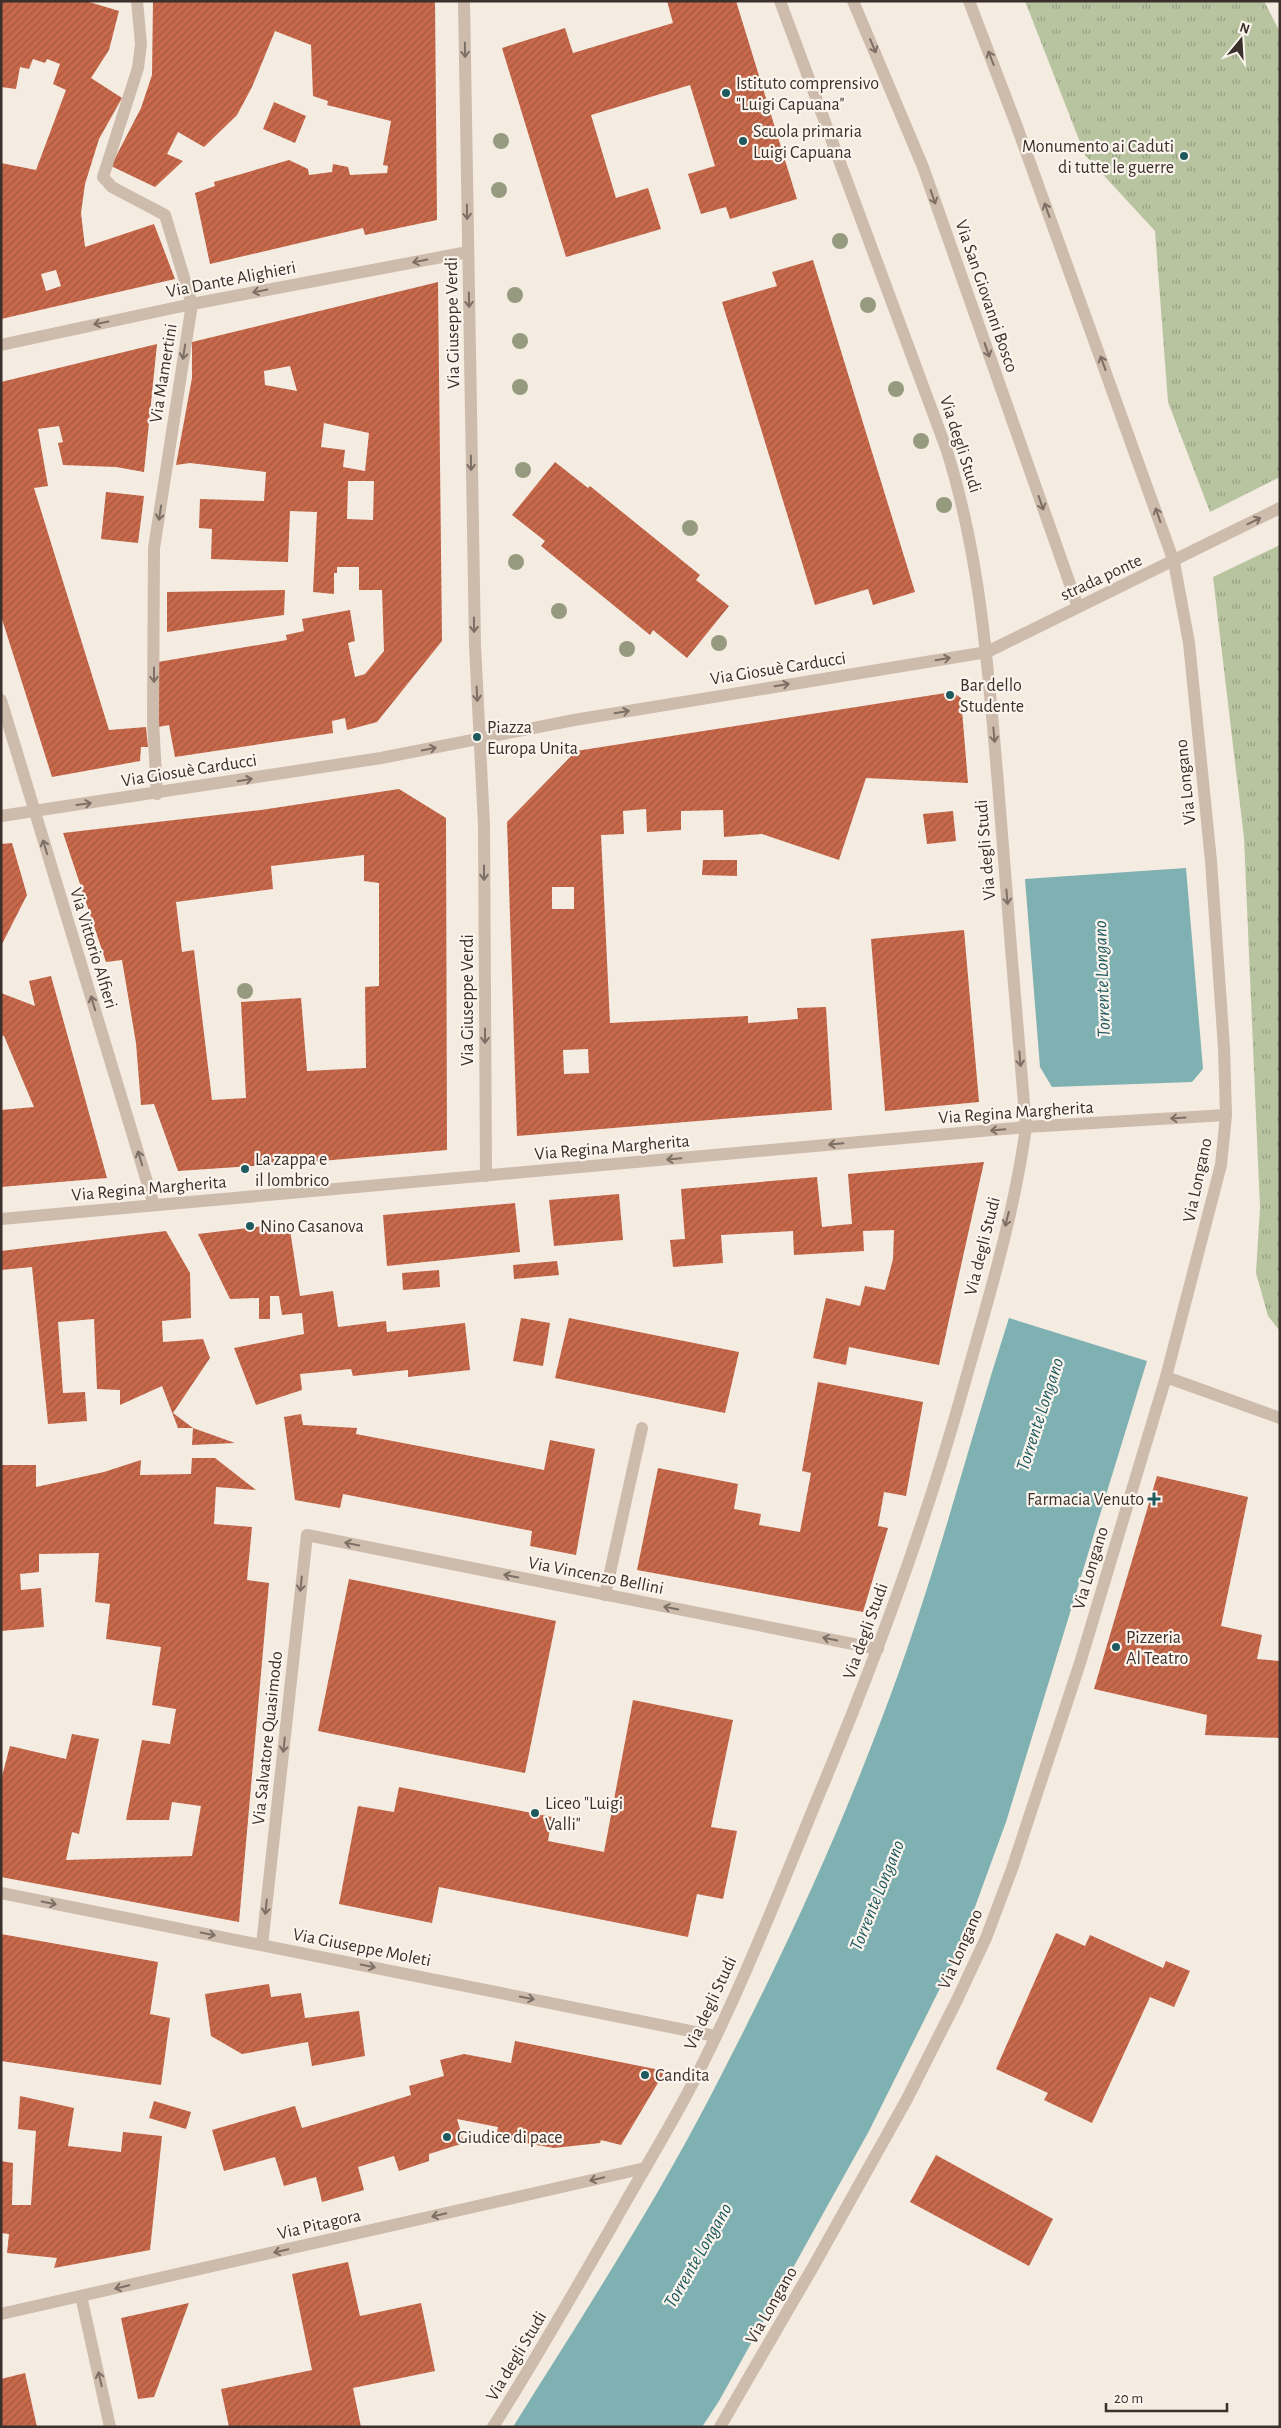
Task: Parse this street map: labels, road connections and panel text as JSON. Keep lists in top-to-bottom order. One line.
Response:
{"streets":{"street":["Via Dante Alighieri","Via San Giovanni Bosco","Via Giuseppe Verdi","Via Mamertini","Via degli Studi","strada ponte","Via Giosuè Carducci","Via Longano","Via Vittorio Alfieri","Via Regina Margherita","Via Vincenzo Bellini","Via Salvatore Quasimodo","Via Giuseppe Moleti","Via Pitagora"]},"crossings":[["Via Dante Alighieri","Via Giuseppe Verdi"],["Via Dante Alighieri","Via Mamertini"],["Via San Giovanni Bosco","strada ponte"],["Via Giuseppe Verdi","Via Giosuè Carducci"],["Via Giuseppe Verdi","Via Regina Margherita"],["Via Mamertini","Via Giosuè Carducci"],["Via degli Studi","strada ponte"],["Via degli Studi","Via Giosuè Carducci"],["Via degli Studi","Via Regina Margherita"],["Via degli Studi","Via Vincenzo Bellini"],["Via degli Studi","Via Giuseppe Moleti"],["Via degli Studi","Via Pitagora"],["strada ponte","Via Giosuè Carducci"],["strada ponte","Via Longano"],["Via Giosuè Carducci","Via Vittorio Alfieri"],["Via Longano","Via Regina Margherita"],["Via Vittorio Alfieri","Via Regina Margherita"],["Via Vincenzo Bellini","Via Salvatore Quasimodo"],["Via Salvatore Quasimodo","Via Giuseppe Moleti"]],"one_way":["Via Dante Alighieri","Via Giuseppe Verdi","Via Mamertini","Via degli Studi","strada ponte","Via Giosuè Carducci","Via Vittorio Alfieri","Via Regina Margherita","Via Vincenzo Bellini","Via Salvatore Quasimodo","Via Giuseppe Moleti","Via Pitagora"],"water":["Torrente Longano"],"places":{"other":["Istituto comprensivo \"Luigi Capuana\"","Scuola primaria Luigi Capuana","Monumento ai Caduti di tutte le guerre","Bar dello Studente","Piazza Europa Unita","La zappa e il lombrico","Nino Casanova","Pizzeria Al Teatro","Liceo \"Luigi Valli\"","Candita","Giudice di pace"],"health":["Farmacia Venuto"]},"scale_bar":"20 m","north":"top"}
